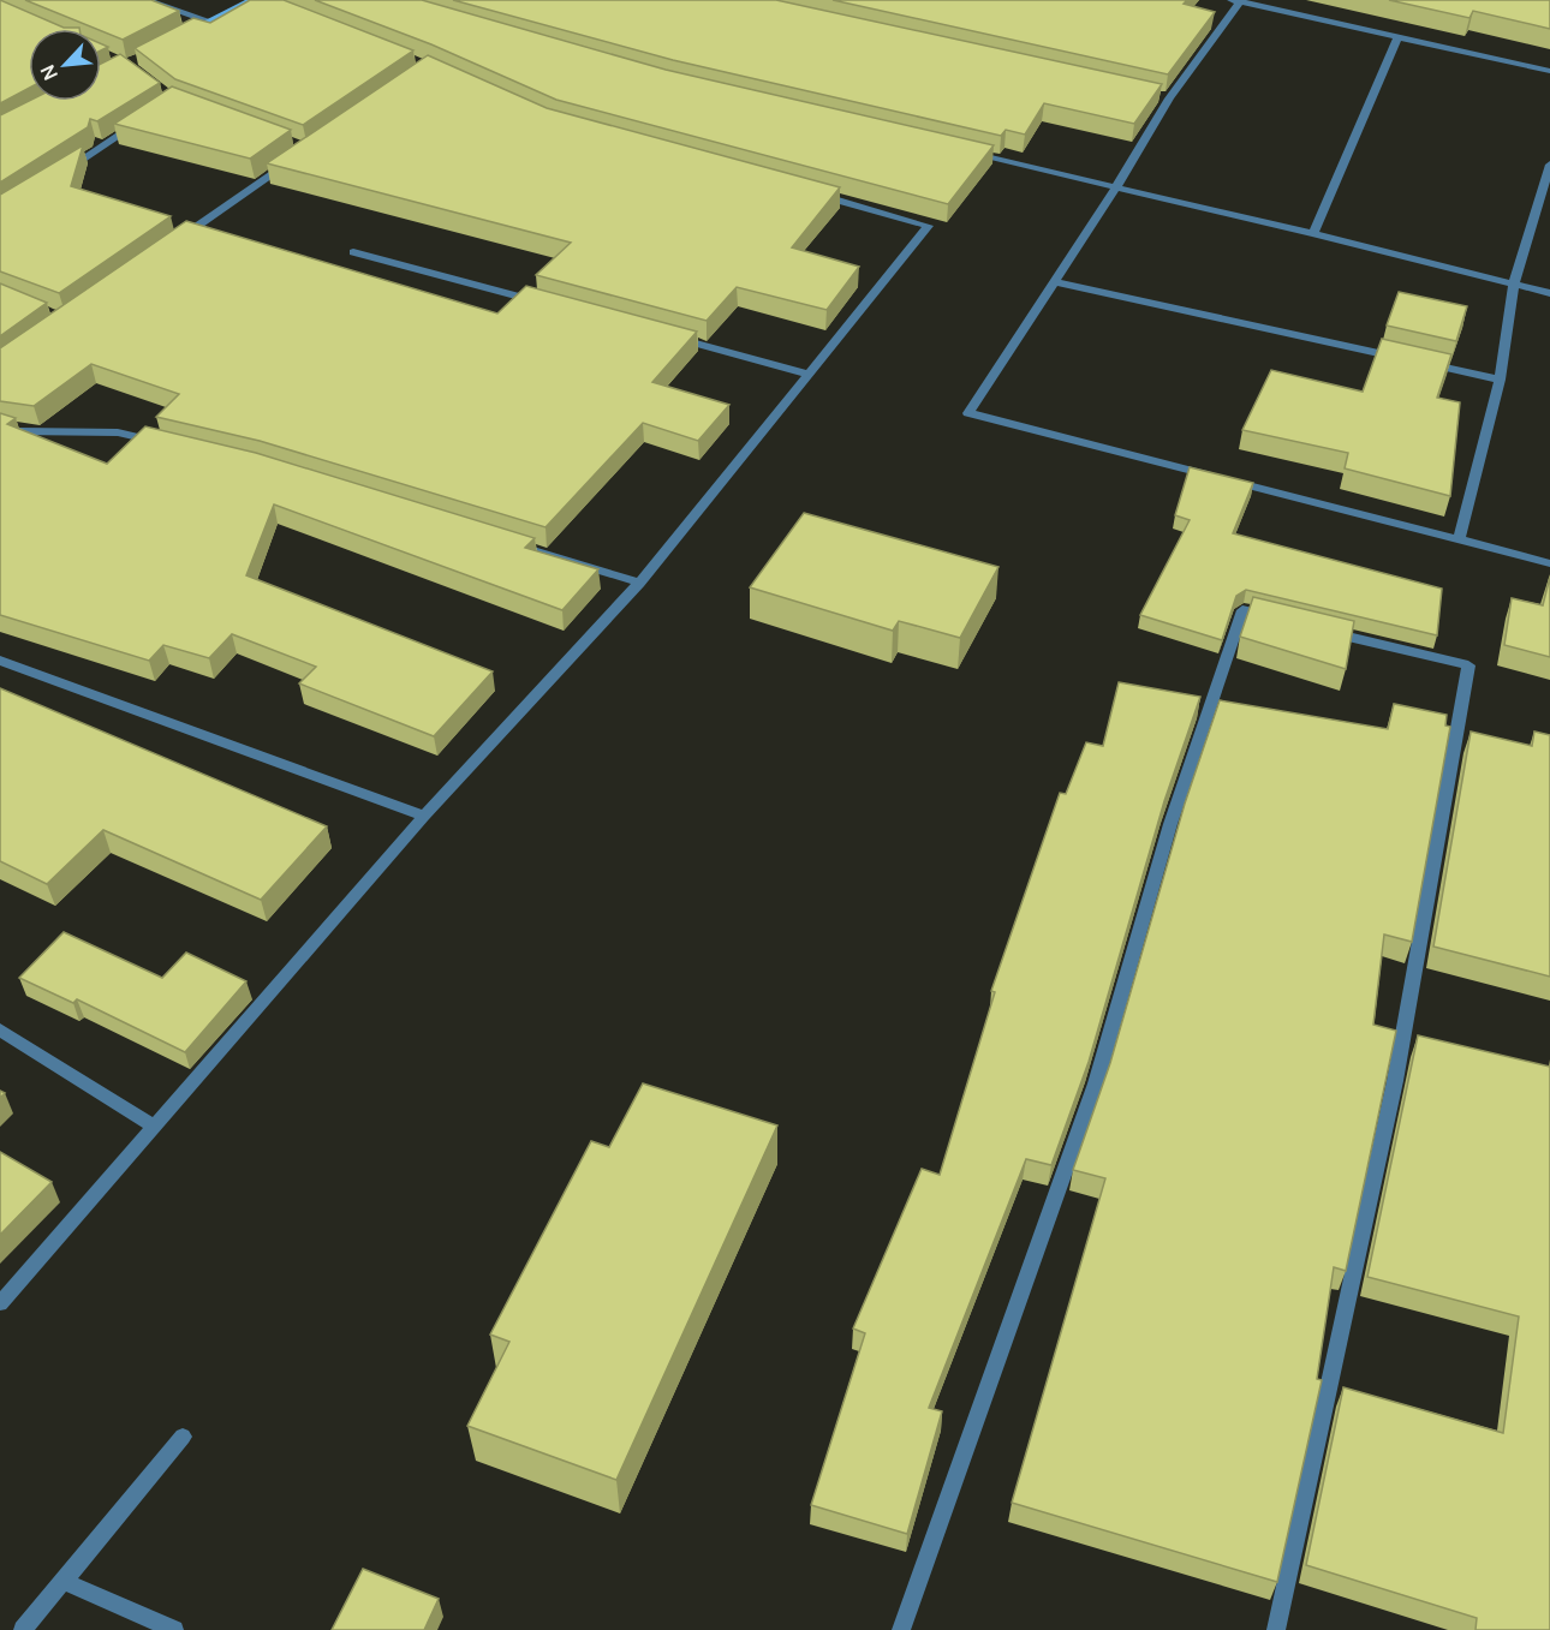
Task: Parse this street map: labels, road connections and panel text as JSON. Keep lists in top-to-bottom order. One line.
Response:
{"north":"bottom left"}
